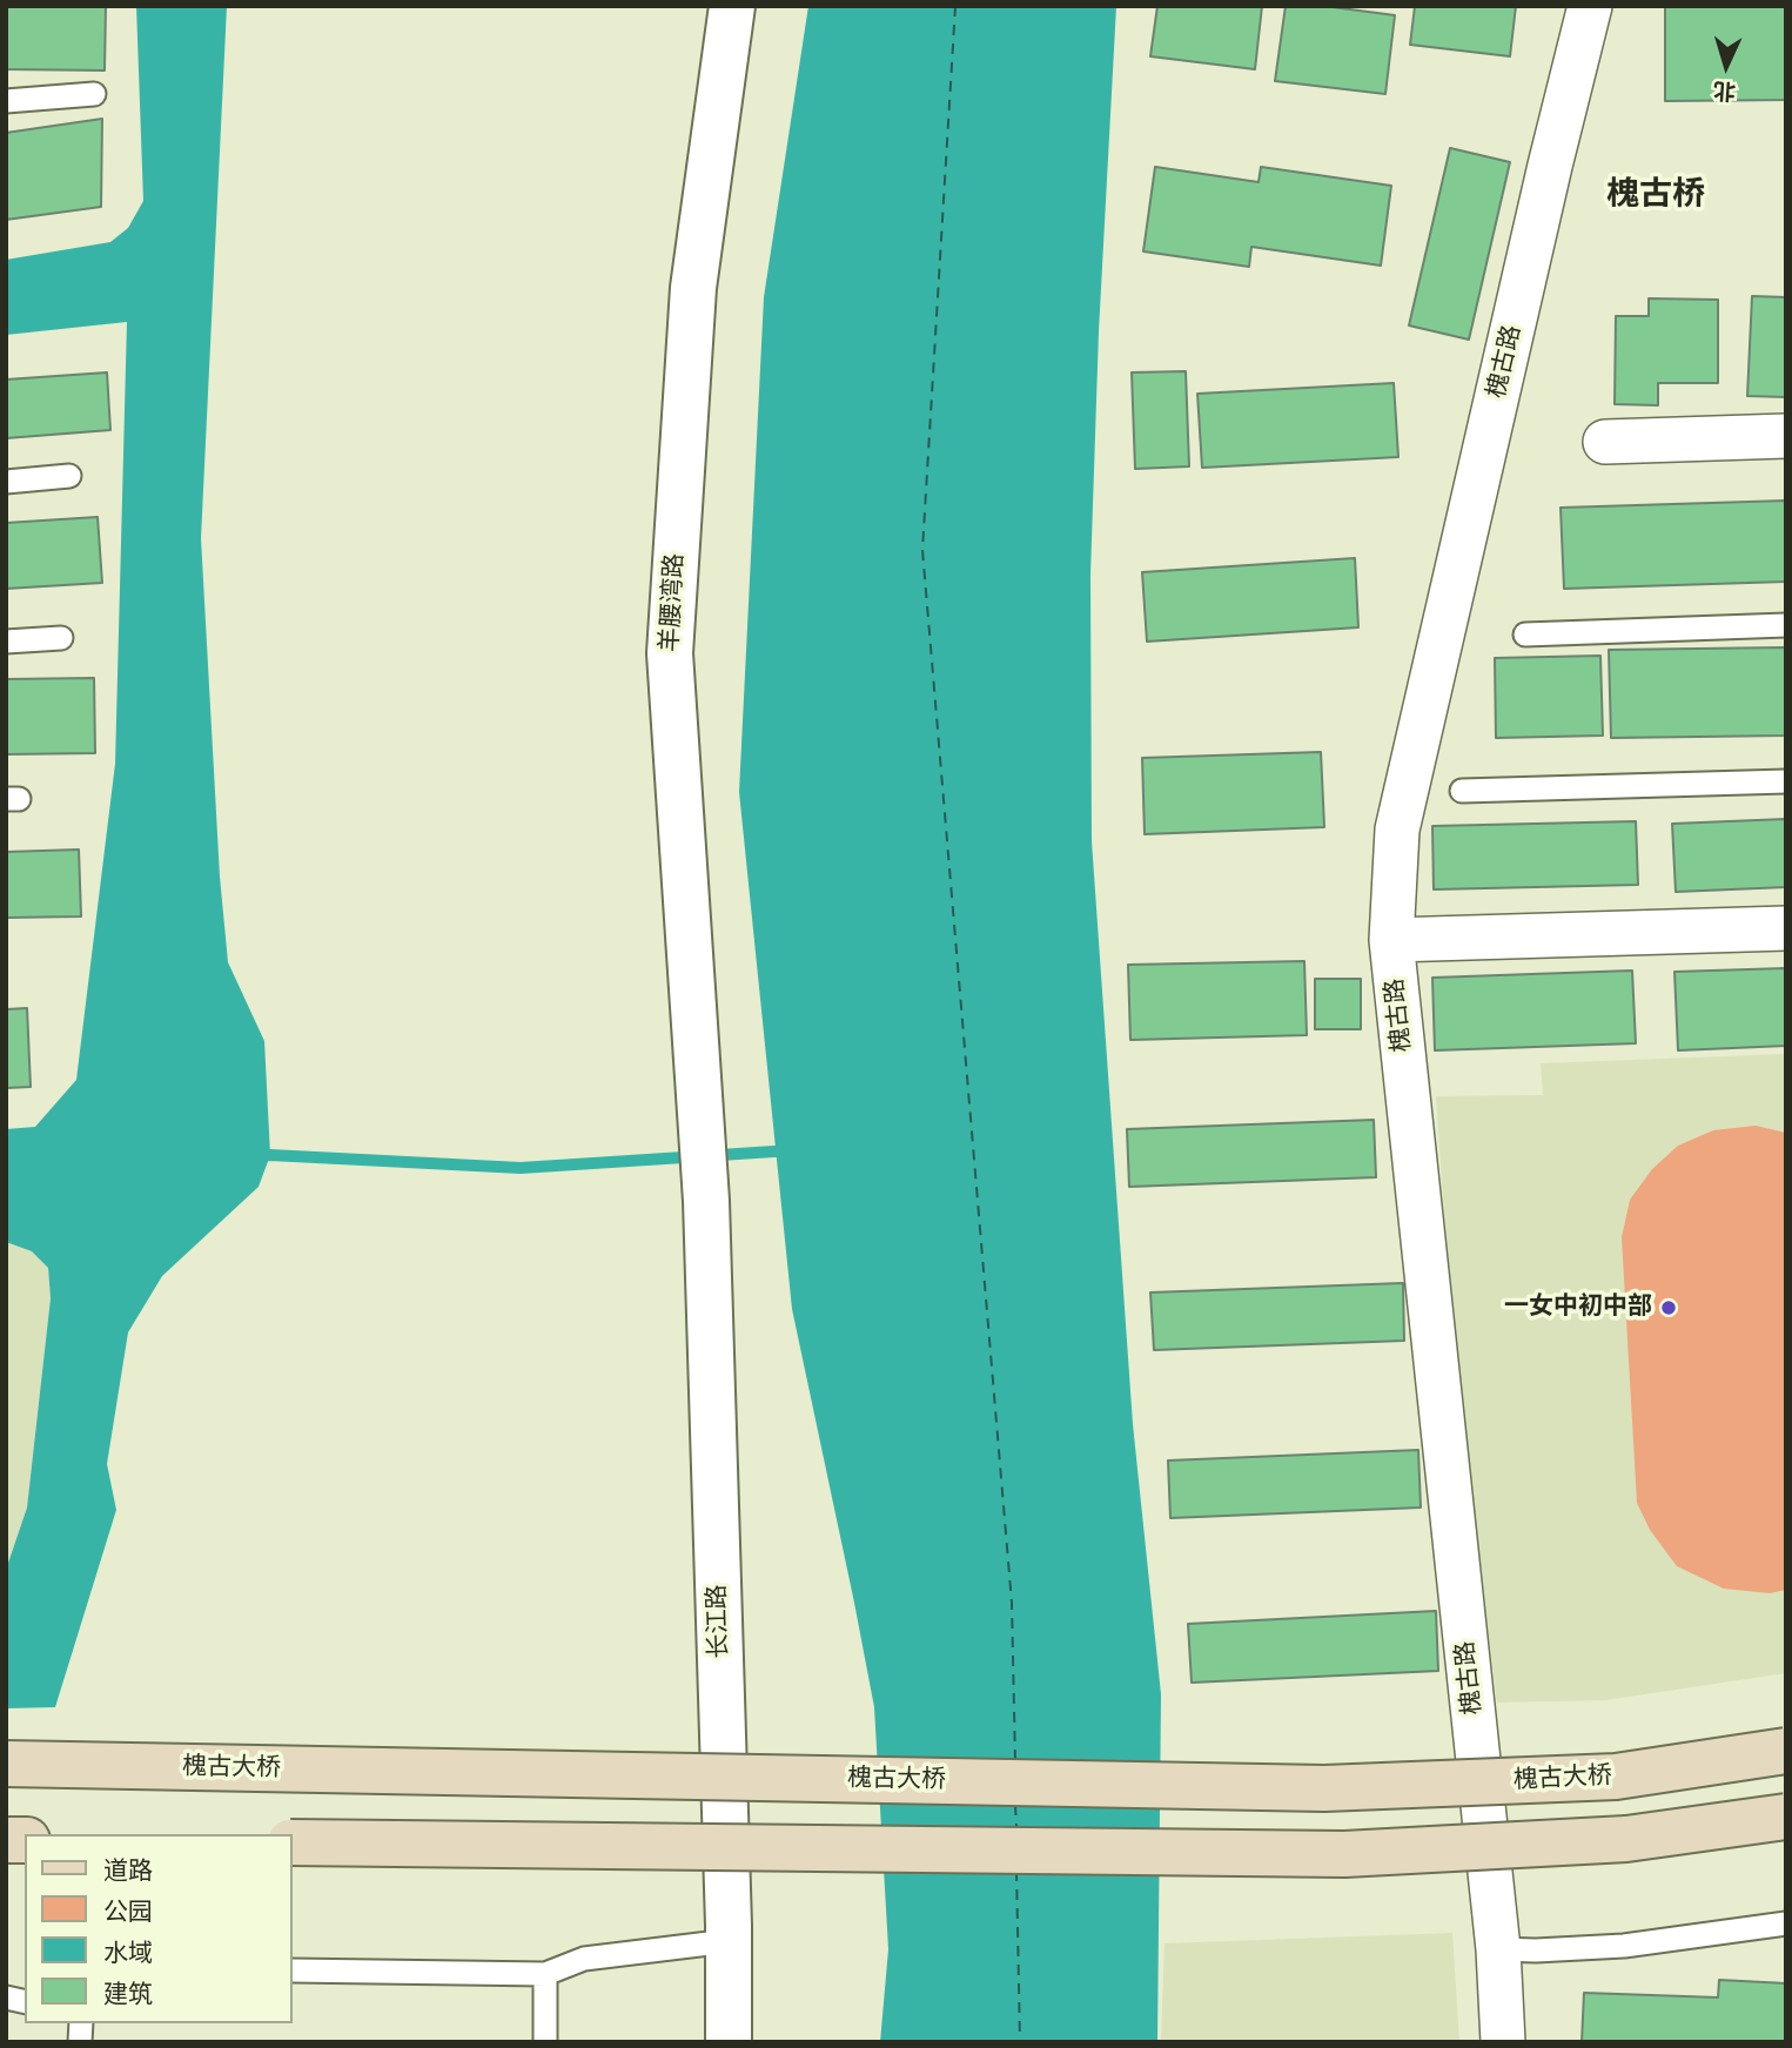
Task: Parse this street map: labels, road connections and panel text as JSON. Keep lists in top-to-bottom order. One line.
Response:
{"streets":{"main road":["槐古大桥"],"street":["槐古路","羊腰湾路","长江路"]},"crossings":[["羊腰湾路","长江路"]],"districts":["槐古桥"],"places":["一女中初中部"],"legend":["道路","公园","水域","建筑"],"north":"bottom"}
